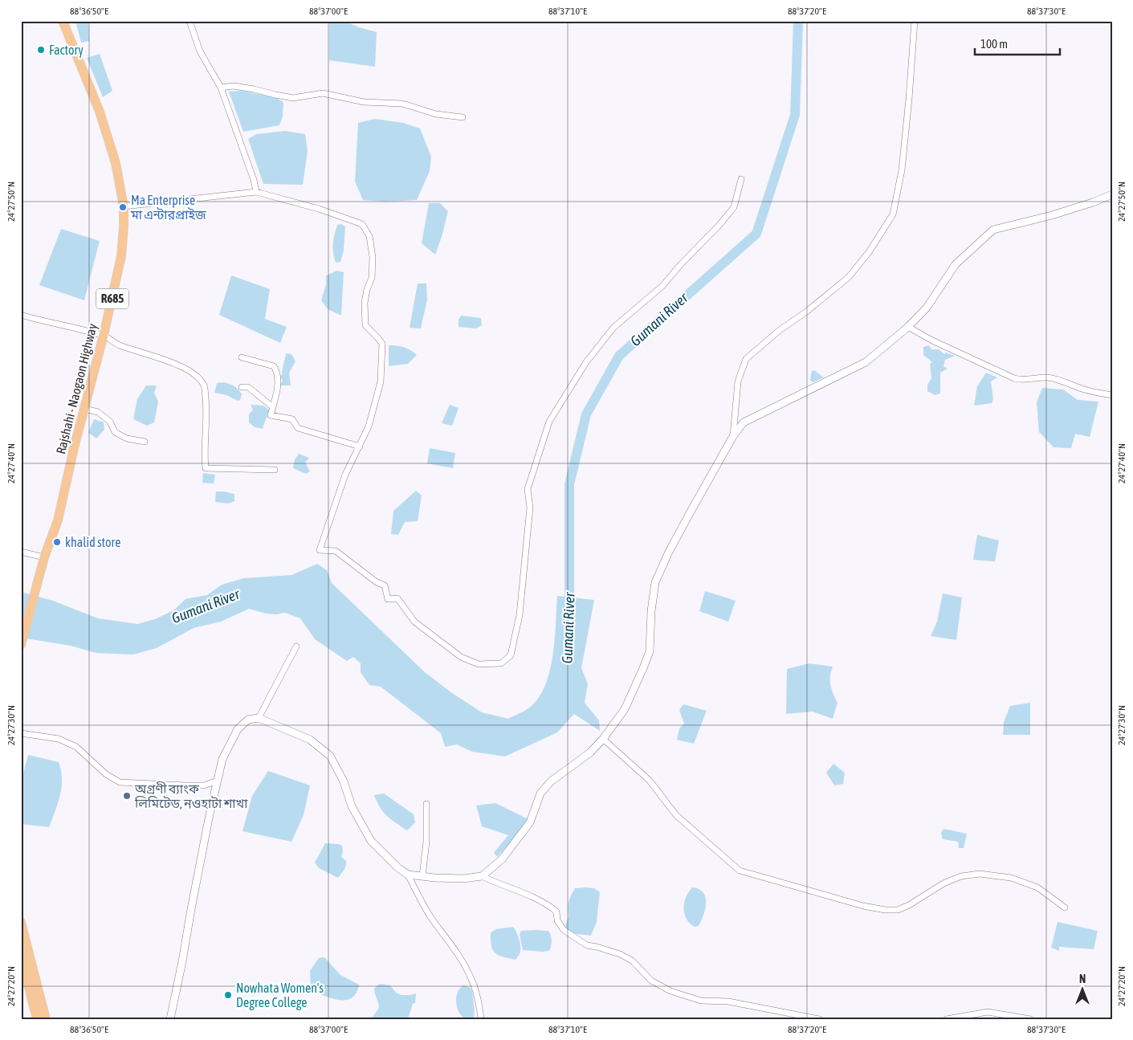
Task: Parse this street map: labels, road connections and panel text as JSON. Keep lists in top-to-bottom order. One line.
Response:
{"streets":{"main road":["R685","Rajshahi - Naogaon Highway"]},"water":["Gumani River"],"places":["Factory","Ma Enterprise মা এন্টারপ্রাইজ","khalid store","অগ্রণী ব্যাংক লিমিটেড, নওহাটা শাখা","Nowhata Women's Degree College"],"scale_bar":"100 m","north":"top","coordinates":["88°36'50\"E","88°37'00\"E","88°37'10\"E","88°37'20\"E","88°37'30\"E","24°27'50\"N","24°27'40\"N","24°27'30\"N","24°27'20\"N"]}
